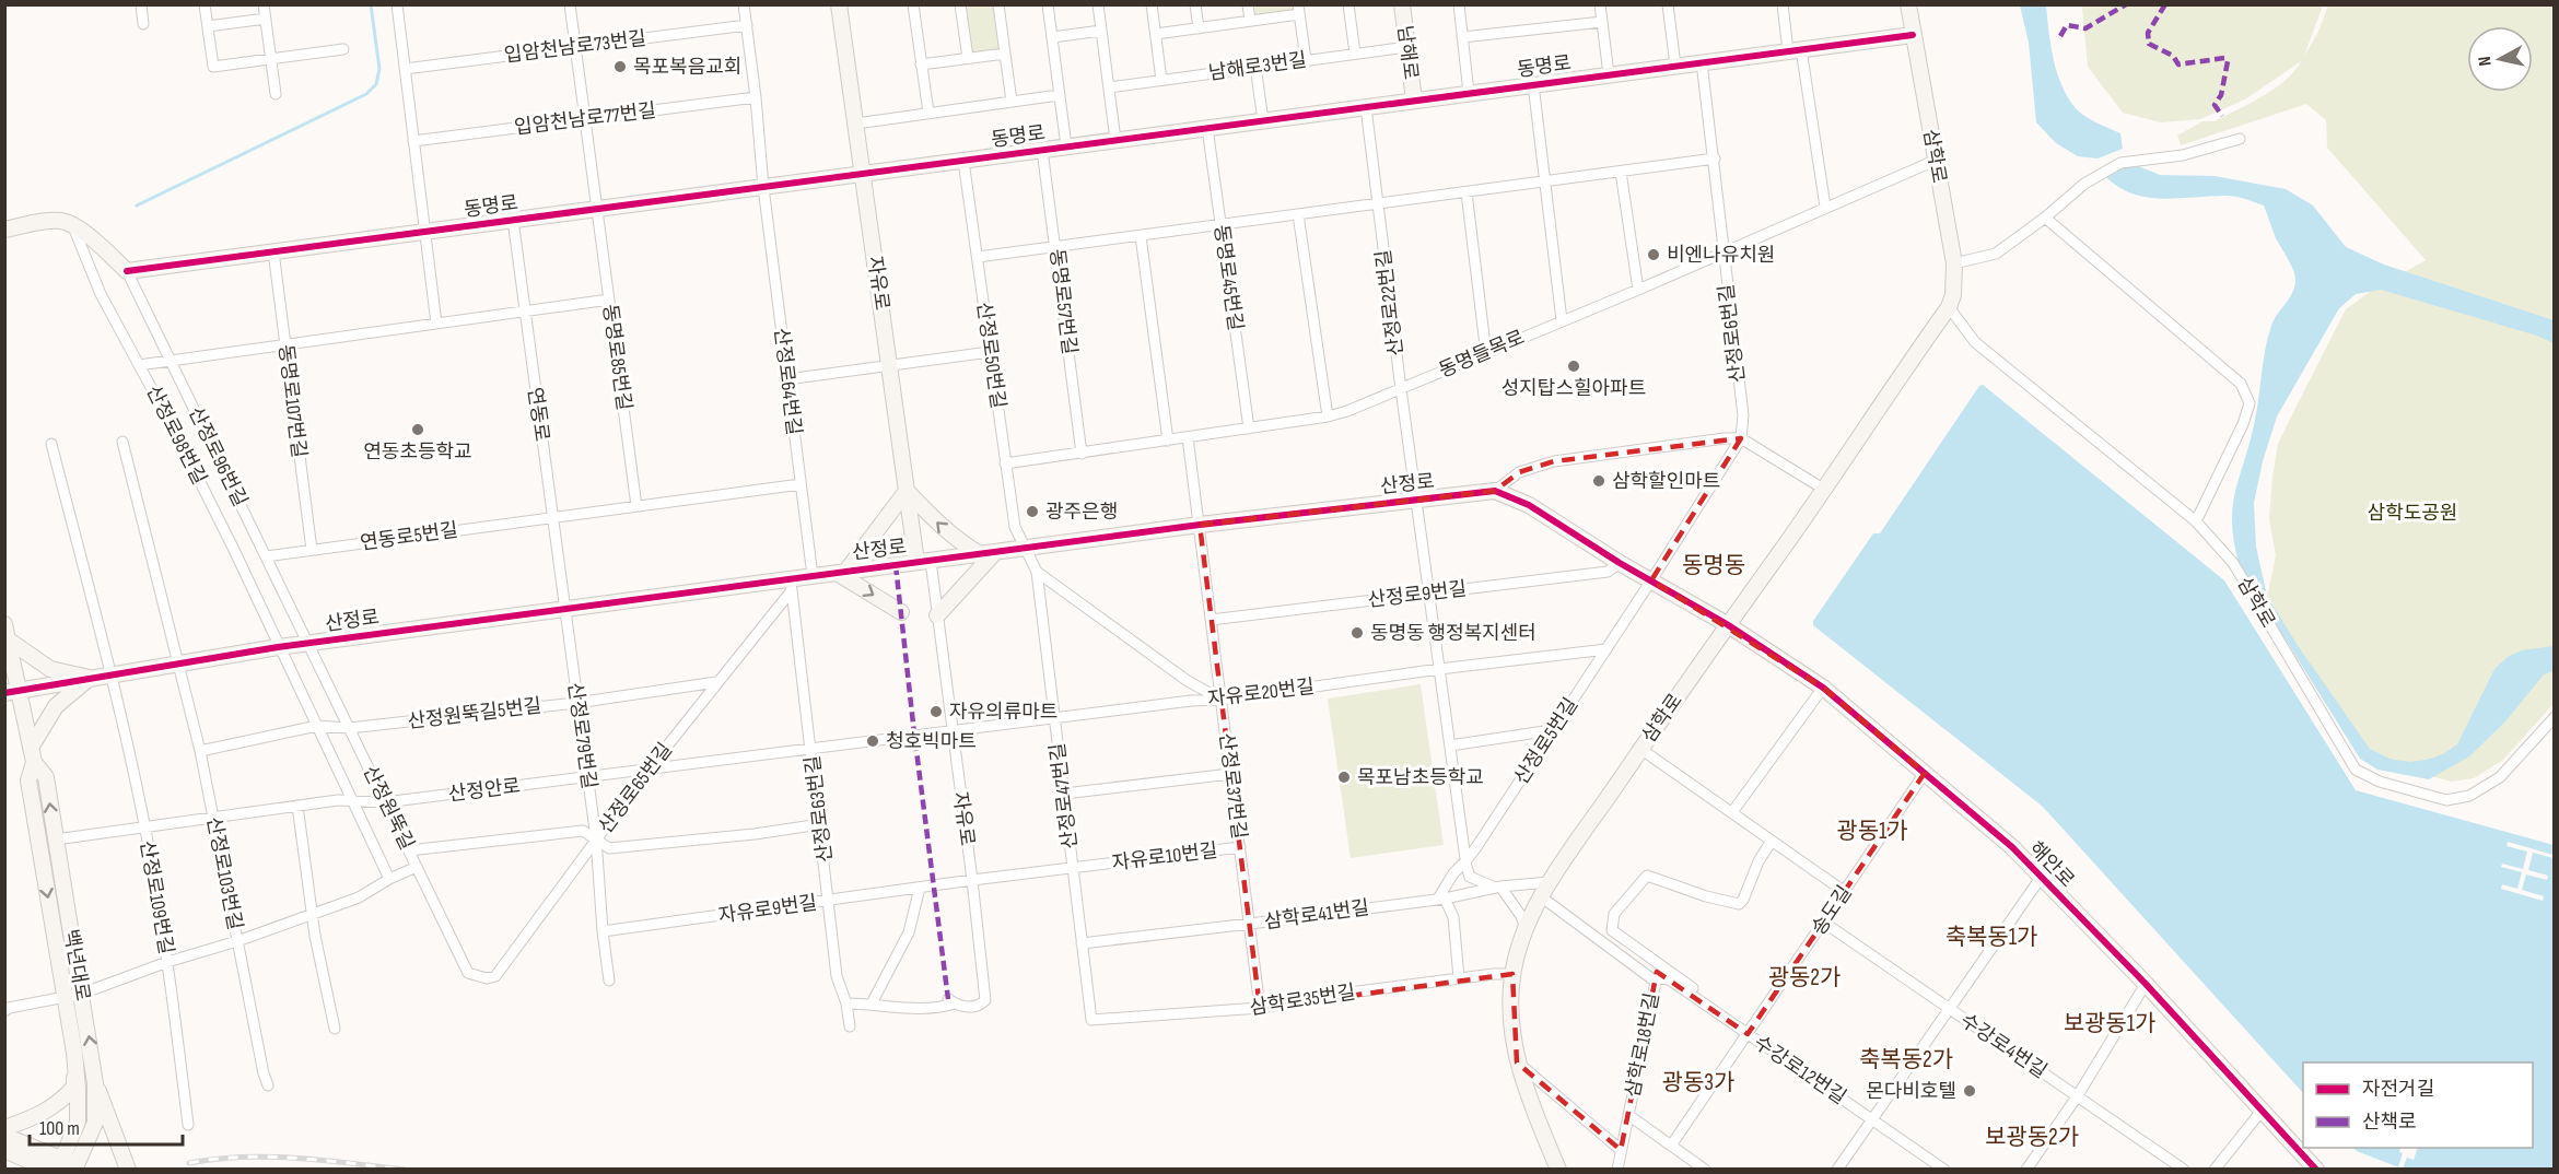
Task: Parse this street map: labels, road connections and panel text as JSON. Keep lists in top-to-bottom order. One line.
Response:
{"streets":{"street":["입암천남로73번길","남해로","남해로3번길","동명로","입암천남로77번길","삼학로","동명로45번길","자유로","동명로57번길","산정로22번길","산정로6번길","동명들목로","산정로50번길","동명로85번길","산정로64번길","동명로107번길","연동로","산정로98번길","산정로96번길","산정로","연동로5번길","산정로9번길","자유로20번길","산정원뚝길5번길","산정로79번길","산정로5번길","산정로37번길","산정로65번길","산정안로","산정로47번길","산정원뚝길","산정로63번길","자유로10번길","해안로","산정로103번길","산정로109번길","자유로9번길","송도길","삼학로41번길","백년대로","삼학로35번길","삼학로18번길","수강로4번길","수강로12번길"]},"crossings":[["입암천남로73번길","동명로85번길"],["입암천남로73번길","산정로64번길"],["남해로","남해로3번길"],["남해로","동명로"],["동명로","삼학로"],["동명로","동명로45번길"],["동명로","자유로"],["동명로","동명로57번길"],["동명로","산정로22번길"],["동명로","산정로6번길"],["동명로","산정로50번길"],["동명로","동명로85번길"],["동명로","산정로64번길"],["동명로","동명로107번길"],["동명로","연동로"],["동명로","산정로96번길"],["입암천남로77번길","동명로85번길"],["입암천남로77번길","산정로64번길"],["삼학로","동명들목로"],["삼학로","산정로"],["삼학로","해안로"],["삼학로","삼학로41번길"],["삼학로","삼학로35번길"],["삼학로","삼학로18번길"],["동명로45번길","동명들목로"],["자유로","산정로"],["자유로","자유로20번길"],["자유로","자유로10번길"],["동명로57번길","동명들목로"],["산정로22번길","동명들목로"],["산정로22번길","산정로"],["산정로22번길","산정로9번길"],["산정로22번길","자유로20번길"],["산정로22번길","산정로5번길"],["산정로6번길","동명들목로"],["동명들목로","산정로50번길"],["동명들목로","산정로37번길"],["산정로50번길","산정로"],["산정로50번길","산정로47번길"],["동명로85번길","연동로5번길"],["산정로64번길","산정로"],["산정로64번길","연동로5번길"],["동명로107번길","연동로5번길"],["연동로","산정로"],["연동로","연동로5번길"],["연동로","산정로79번길"],["산정로98번길","산정로"],["산정로98번길","산정원뚝길5번길"],["산정로98번길","산정안로"],["산정로96번길","산정로"],["산정로96번길","연동로5번길"],["산정로96번길","산정원뚝길"],["산정로","산정로9번길"],["산정로","산정로79번길"],["산정로","산정로5번길"],["산정로","산정로37번길"],["산정로","산정로65번길"],["산정로","산정원뚝길"],["산정로","산정로63번길"],["산정로","해안로"],["산정로","산정로103번길"],["산정로","산정로109번길"],["산정로","백년대로"],["산정로9번길","산정로37번길"],["자유로20번길","산정로5번길"],["자유로20번길","산정로37번길"],["자유로20번길","산정안로"],["자유로20번길","산정로47번길"],["산정원뚝길5번길","산정로79번길"],["산정원뚝길5번길","산정로65번길"],["산정원뚝길5번길","산정원뚝길"],["산정원뚝길5번길","산정로103번길"],["산정로79번길","산정로65번길"],["산정로79번길","산정안로"],["산정로79번길","자유로9번길"],["산정로5번길","삼학로41번길"],["산정로37번길","자유로10번길"],["산정로37번길","삼학로41번길"],["산정로37번길","삼학로35번길"],["산정로65번길","산정안로"],["산정로65번길","산정원뚝길"],["산정로65번길","산정로63번길"],["산정안로","산정원뚝길"],["산정안로","산정로63번길"],["산정안로","산정로103번길"],["산정안로","산정로109번길"],["산정안로","백년대로"],["산정로47번길","자유로10번길"],["산정로47번길","삼학로41번길"],["산정로47번길","삼학로35번길"],["산정로63번길","자유로9번길"],["자유로10번길","자유로9번길"],["해안로","송도길"],["송도길","수강로4번길"],["송도길","수강로12번길"],["삼학로18번길","수강로12번길"]],"districts":["동명동","광동1가","축복동1가","광동2가","보광동1가","축복동2가","광동3가","보광동2가"],"parks":["삼학도공원"],"places":["목포복음교회","비엔나유치원","성지탑스힐아파트","연동초등학교","삼학할인마트","광주은행","동명동 행정복지센터","자유의류마트","청호빅마트","목포남초등학교","몬다비호텔"],"legend":["자전거길","산책로"],"scale_bar":"100 m","north":"left"}
